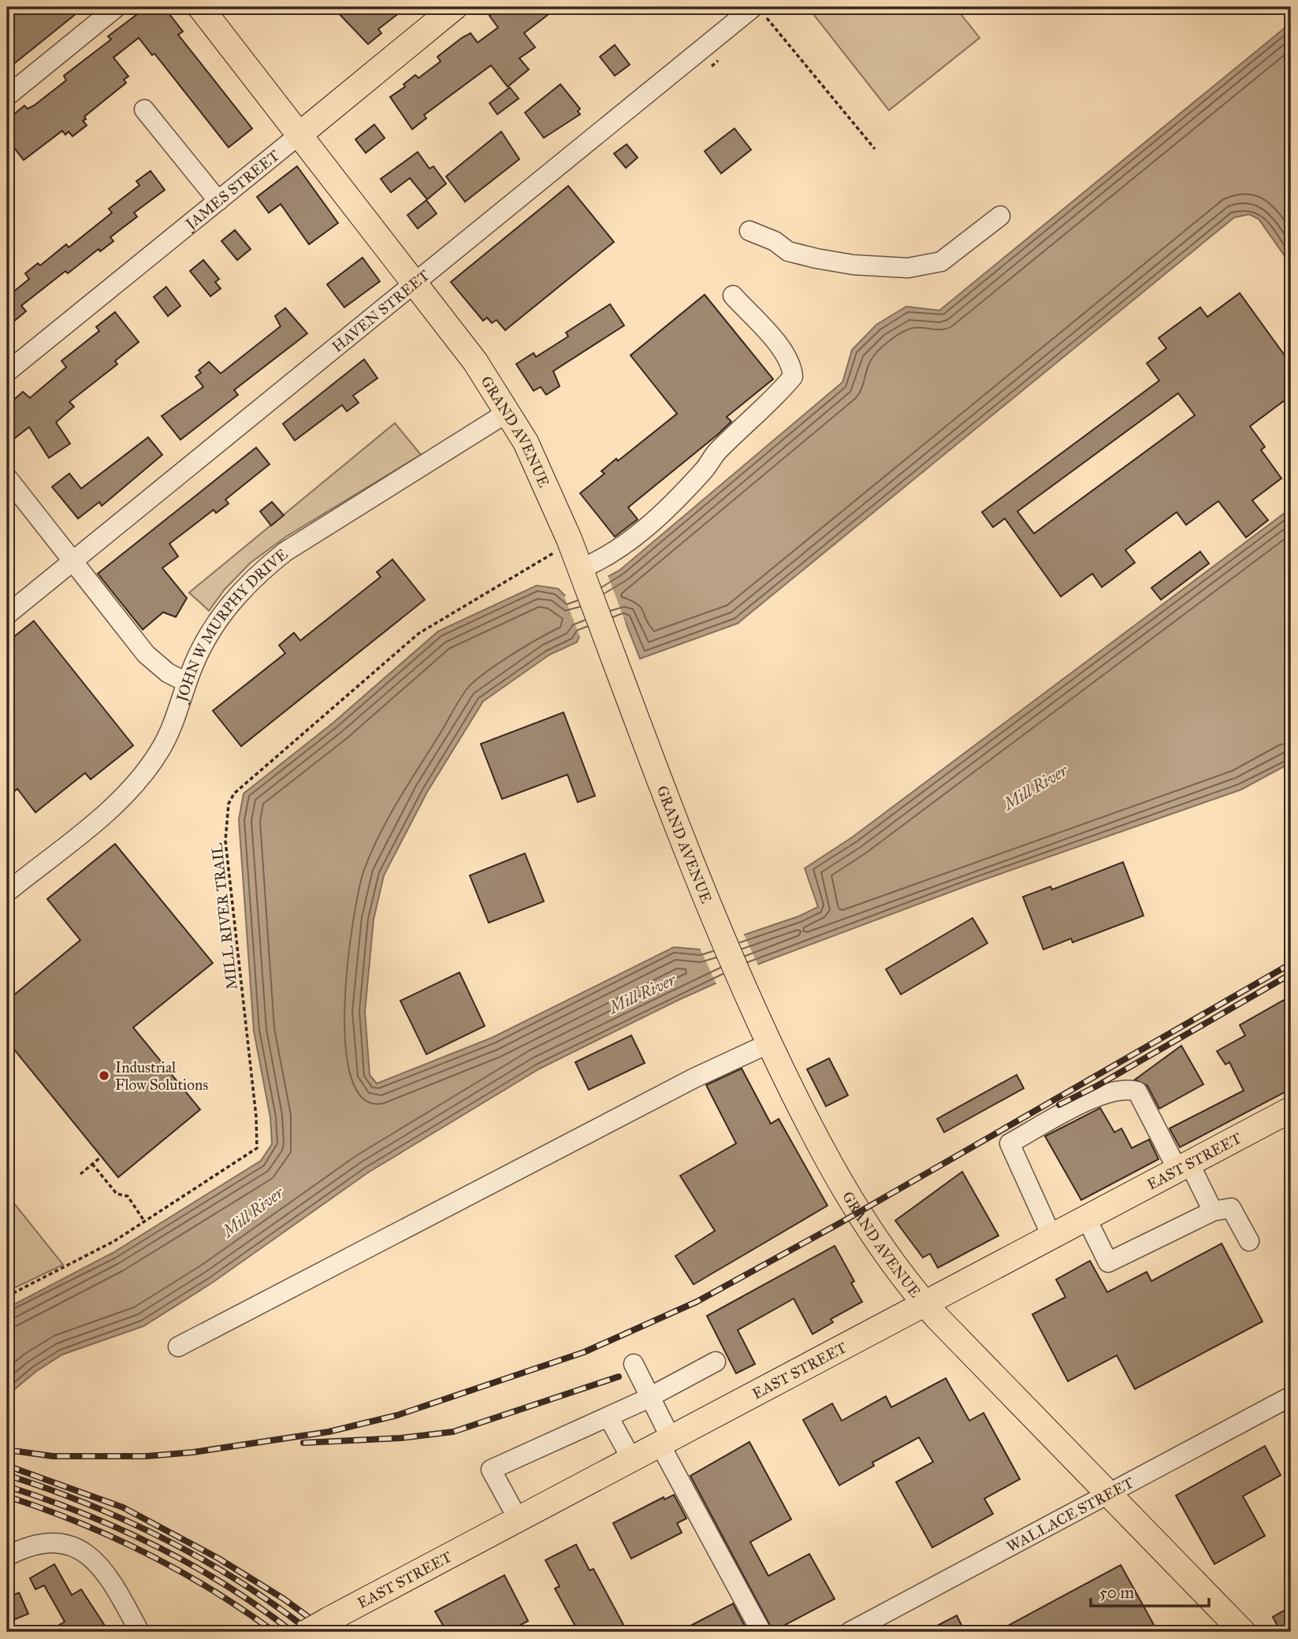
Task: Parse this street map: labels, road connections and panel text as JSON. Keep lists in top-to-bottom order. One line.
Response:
{"streets":{"main road":["JAMES STREET","GRAND AVENUE","EAST STREET"],"street":["HAVEN STREET","JOHN W MURPHY DRIVE","WALLACE STREET"],"path":["MILL RIVER TRAIL"]},"crossings":[["JAMES STREET","GRAND AVENUE"],["HAVEN STREET","GRAND AVENUE"],["GRAND AVENUE","JOHN W MURPHY DRIVE"],["GRAND AVENUE","EAST STREET"],["GRAND AVENUE","WALLACE STREET"]],"water":["Mill River"],"places":["Industrial Flow Solutions"],"scale_bar":"50 m"}
